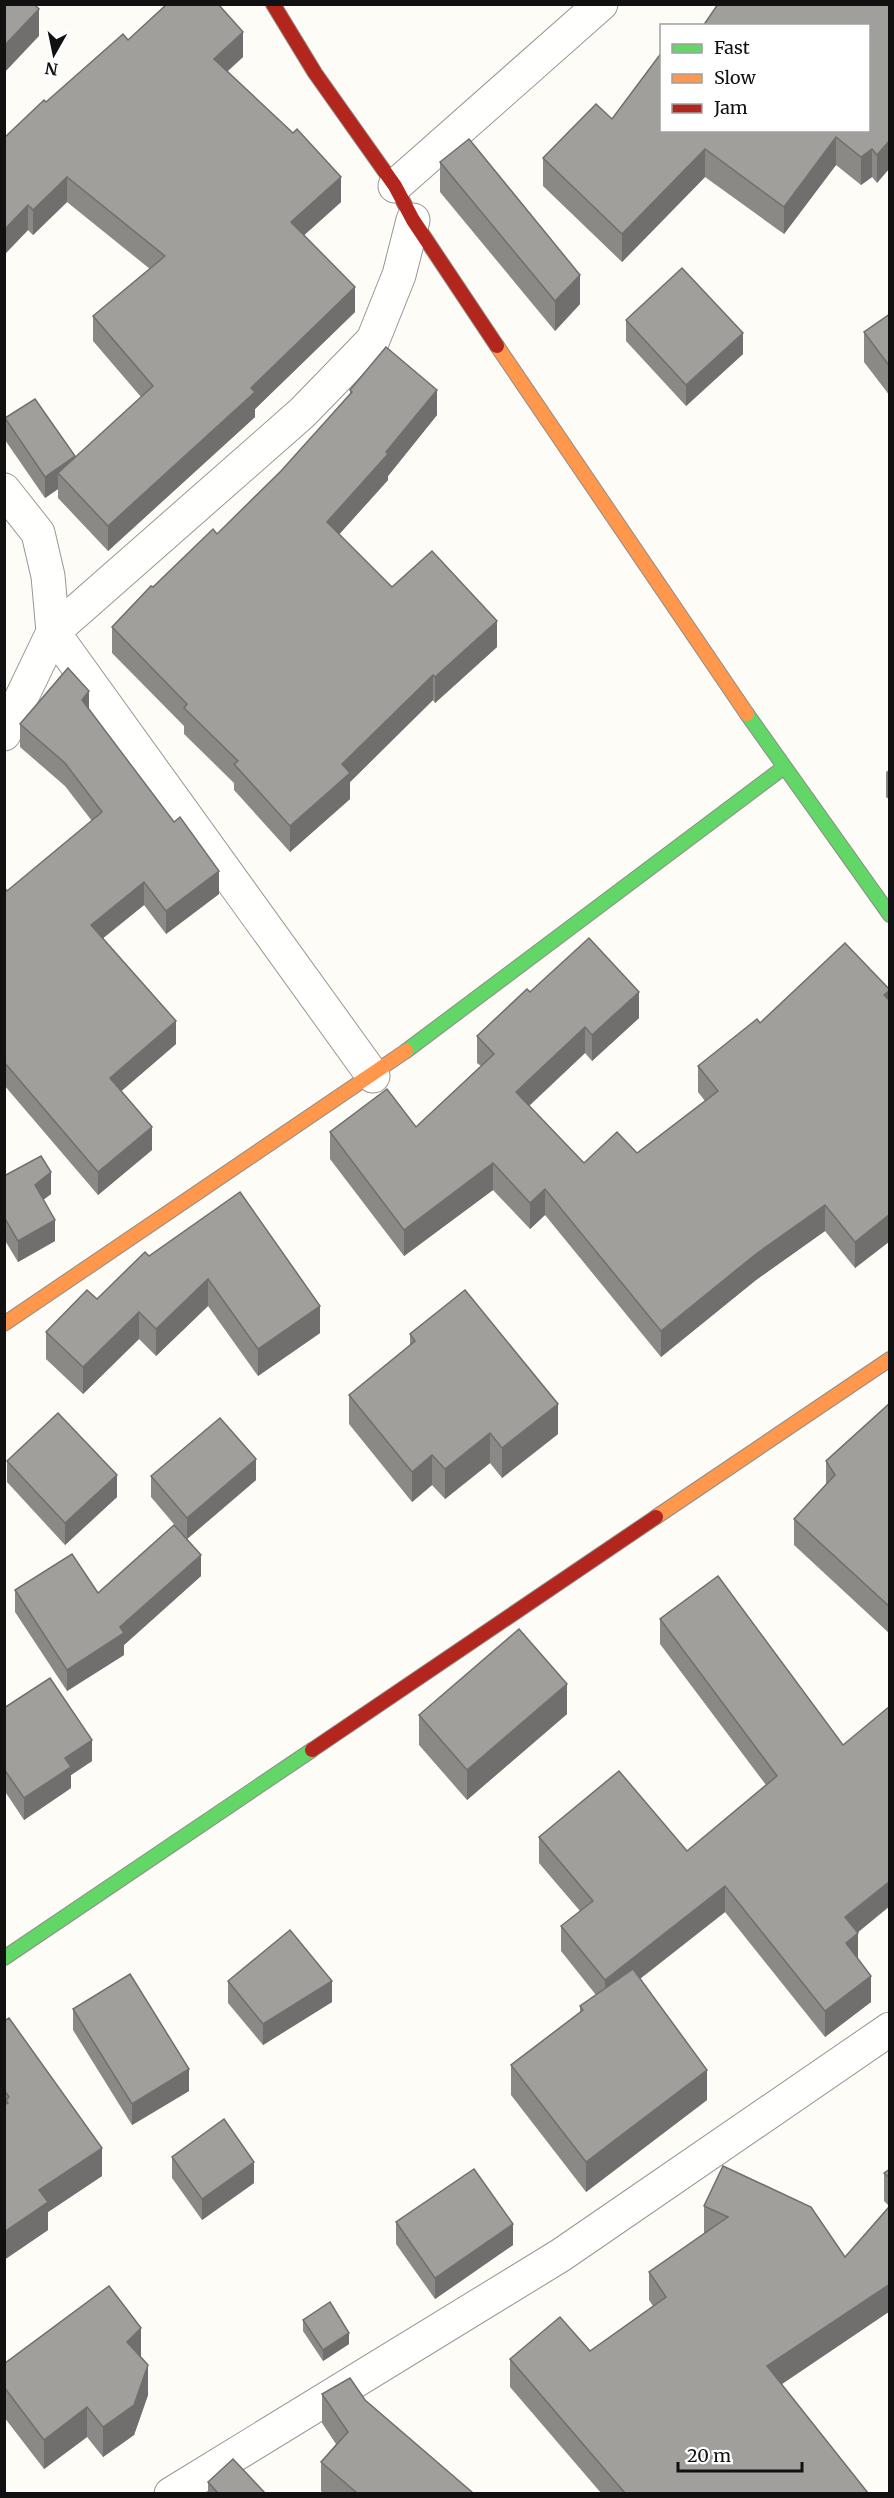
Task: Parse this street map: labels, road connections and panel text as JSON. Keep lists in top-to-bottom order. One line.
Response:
{"legend":["Fast","Slow","Jam"],"scale_bar":"20 m","north":"bottom"}
